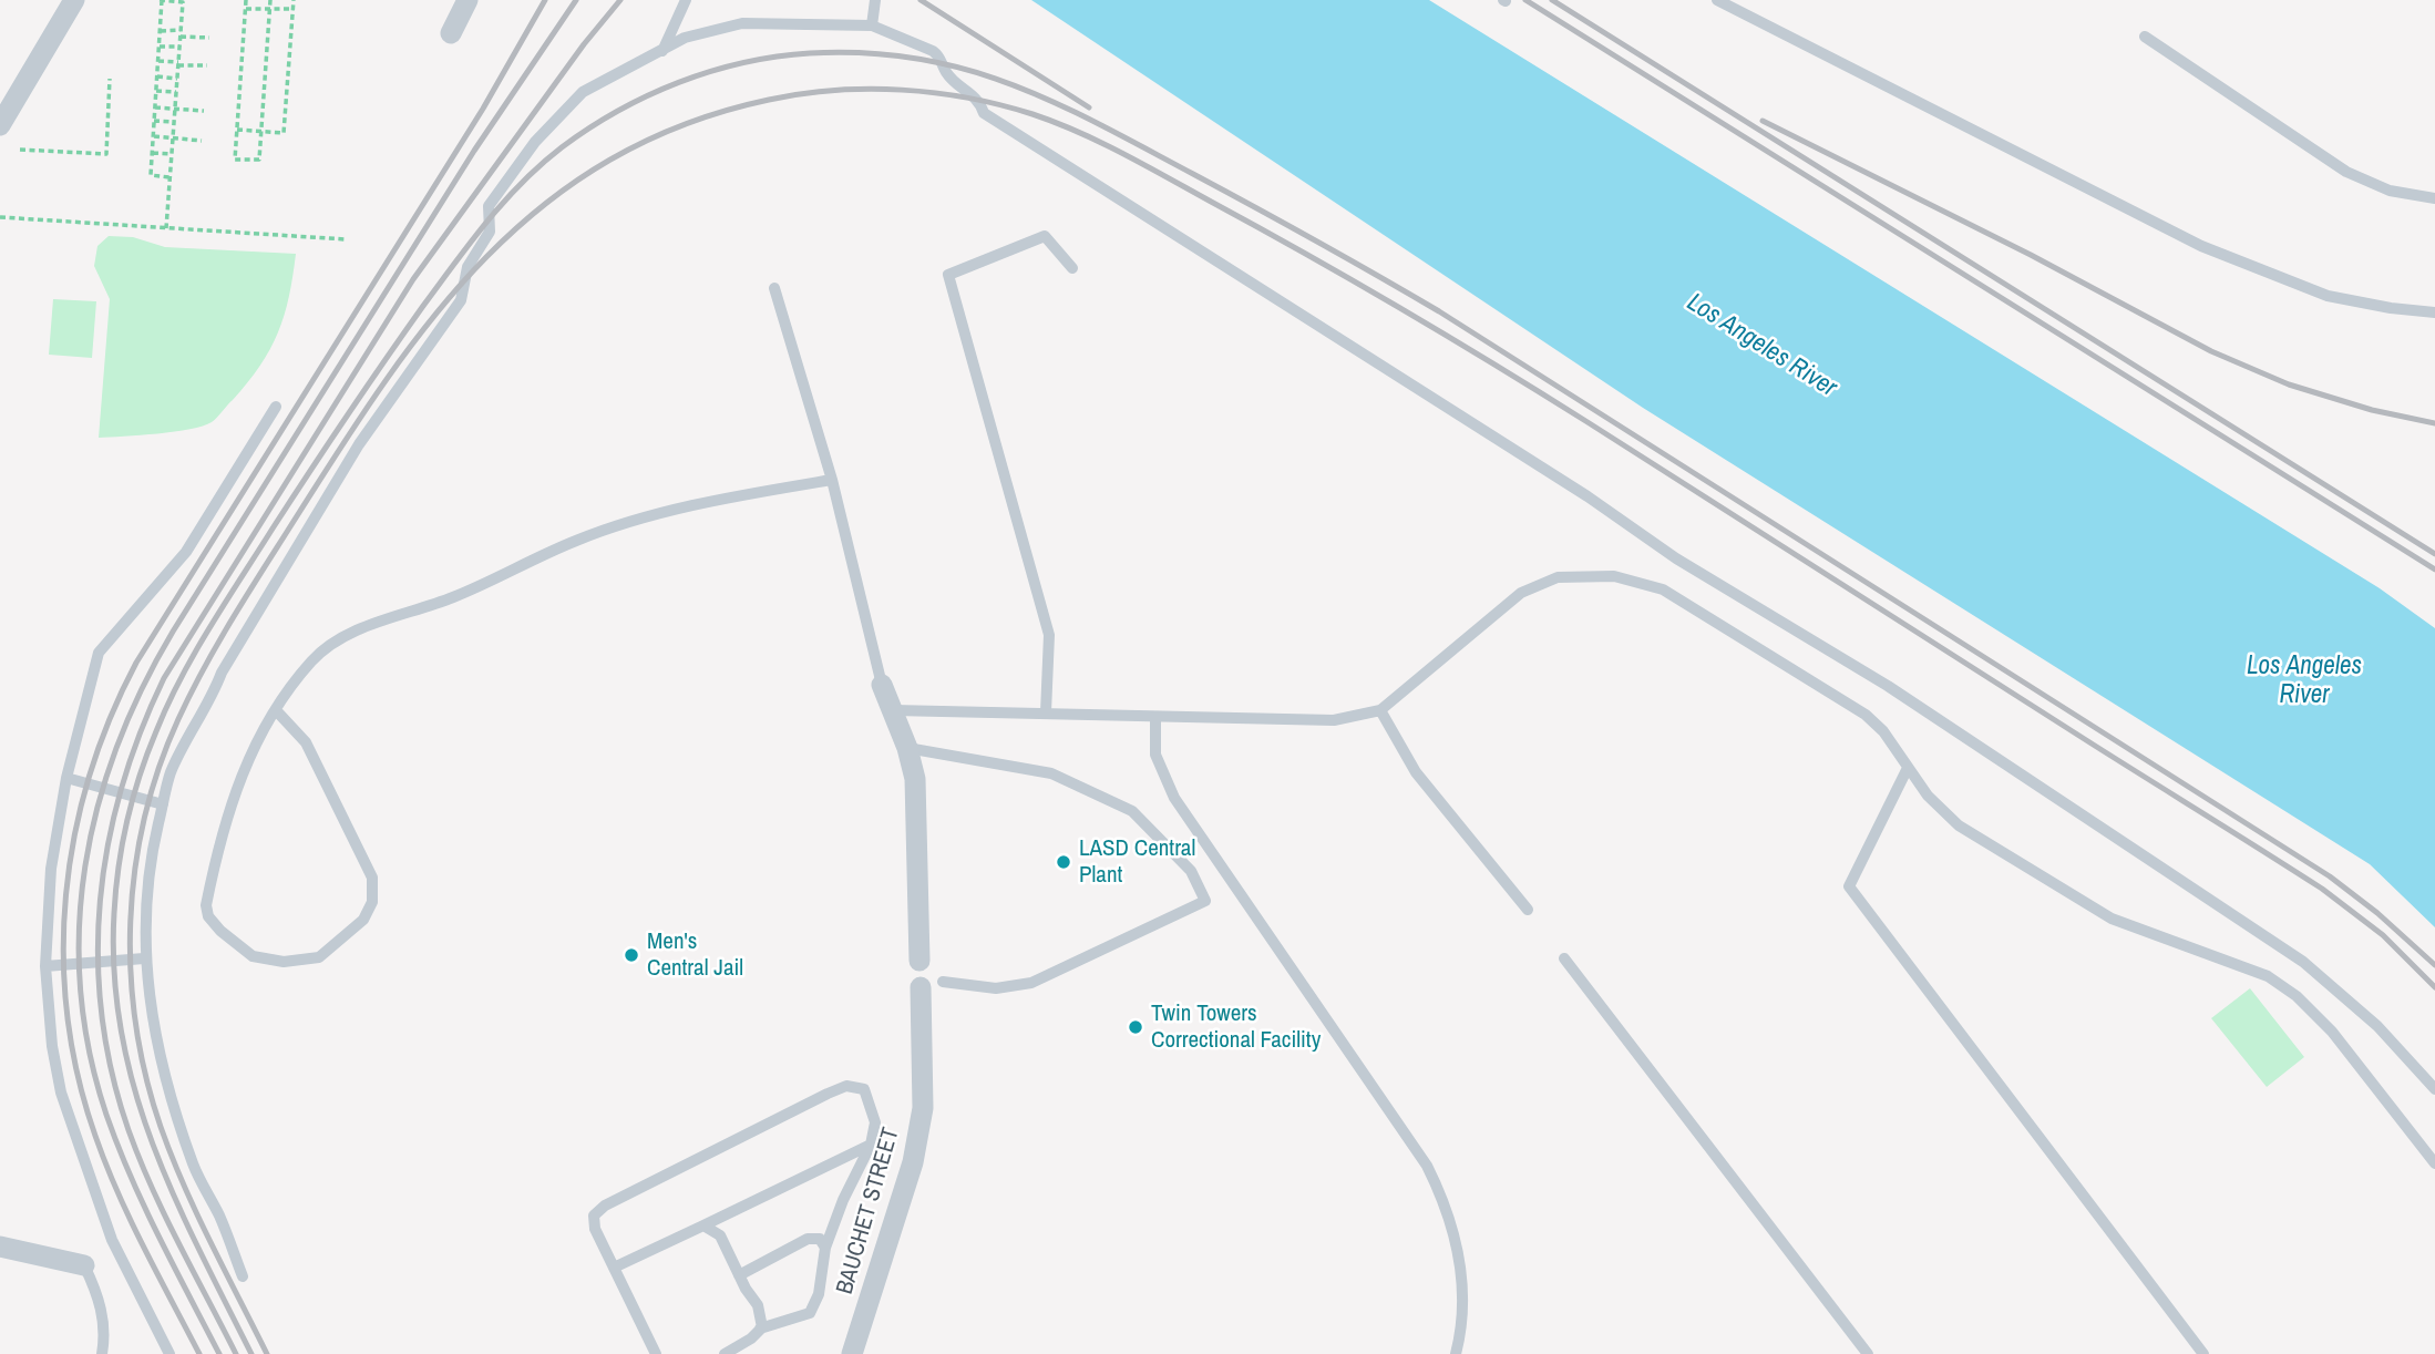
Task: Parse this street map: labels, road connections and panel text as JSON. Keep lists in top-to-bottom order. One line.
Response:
{"streets":{"street":["BAUCHET STREET"]},"water":["Los Angeles River"],"places":["LASD Central Plant","Men's Central Jail","Twin Towers Correctional Facility"]}
